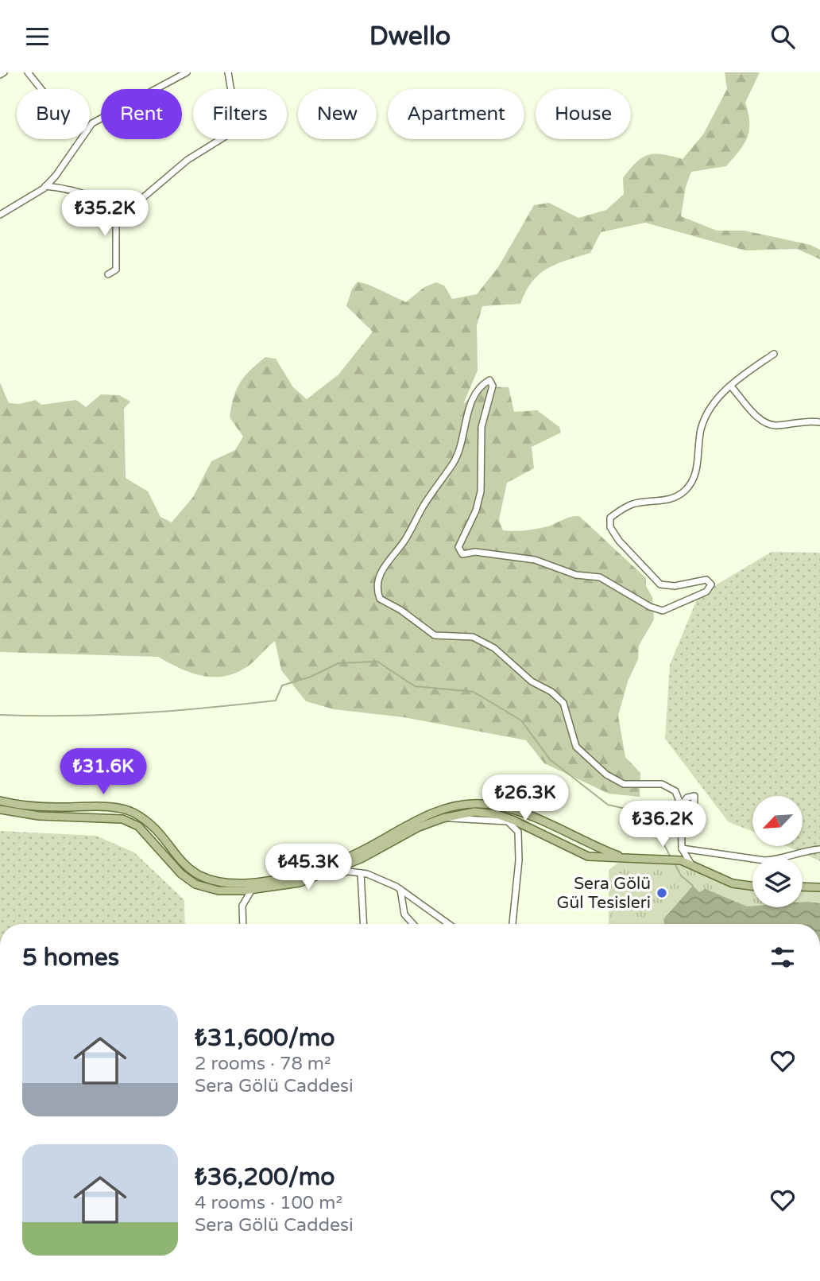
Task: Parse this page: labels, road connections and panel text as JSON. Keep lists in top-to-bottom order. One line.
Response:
{"places":["Sera Gölü Gül Tesisleri"],"north":"bottom left","page":{"header":"Dwello","chip":["Buy","Rent","Filters","New","Apartment","House"],"price":["₺35.2K","₺31.6K","₺26.3K","₺36.2K","₺45.3K"],"heading":"5 homes","list":[{"name":"₺31,600/mo","note":"2 rooms · 78 m² · Sera Gölü Caddesi"},{"name":"₺36,200/mo","note":"4 rooms · 100 m² · Sera Gölü Caddesi"}]}}
